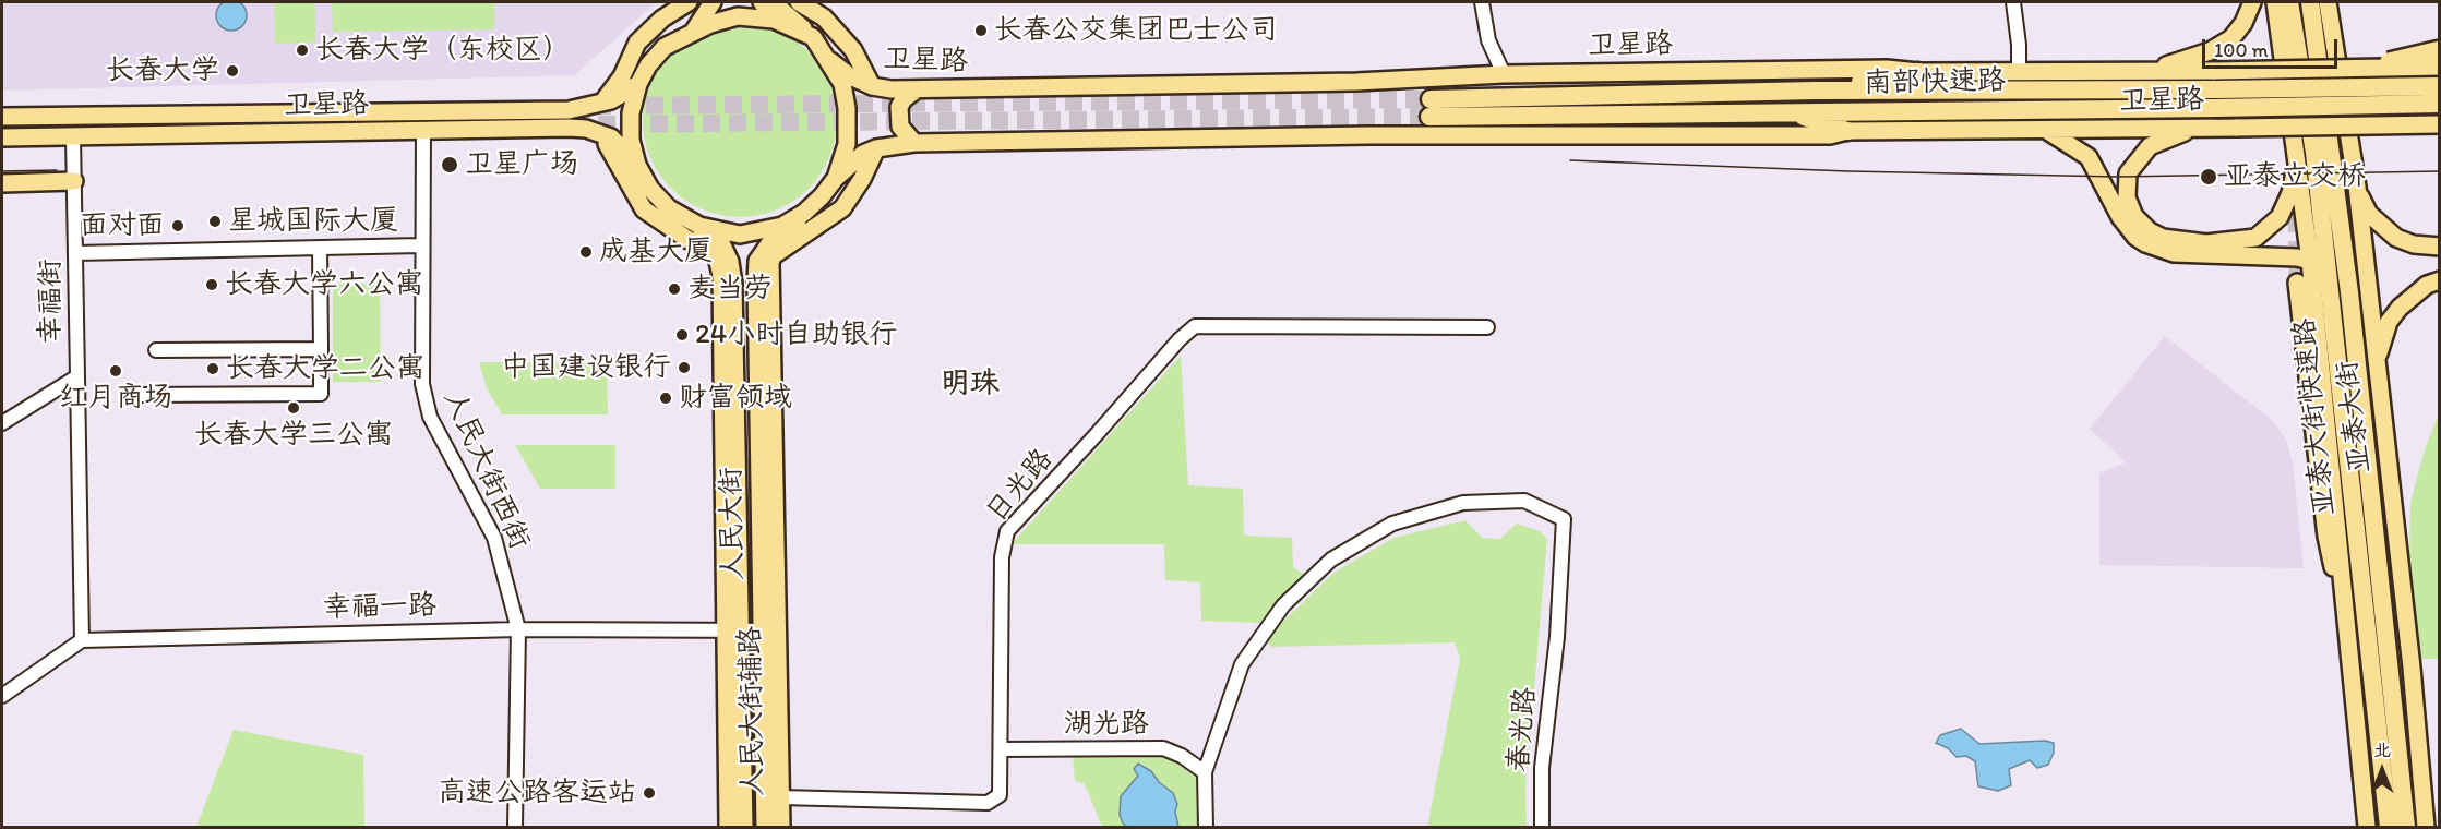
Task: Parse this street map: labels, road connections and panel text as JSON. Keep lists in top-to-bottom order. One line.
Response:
{"streets":{"highway":["南部快速路","亚泰大街快速路"],"main road":["卫星路","亚泰大街","人民大街","人民大街辅路"],"street":["幸福街","人民大街西街","日光路","幸福一路","湖光路","春光路"]},"crossings":[["卫星路","幸福街"],["卫星路","人民大街西街"],["卫星路","人民大街"],["卫星路","人民大街辅路"],["人民大街西街","幸福一路"],["日光路","人民大街辅路"],["日光路","湖光路"],["人民大街","幸福一路"],["人民大街","人民大街辅路"],["幸福一路","人民大街辅路"],["湖光路","春光路"]],"districts":["明珠"],"places":["长春公交集团巴士公司","长春大学（东校区）","长春大学","卫星广场","亚泰立交桥","星城国际大厦","面对面","成基大厦","长春大学六公寓","麦当劳","24小时自助银行","中国建设银行","长春大学二公寓","红月商场","财富领域","长春大学三公寓","高速公路客运站"],"scale_bar":"100 m","north":"top"}
